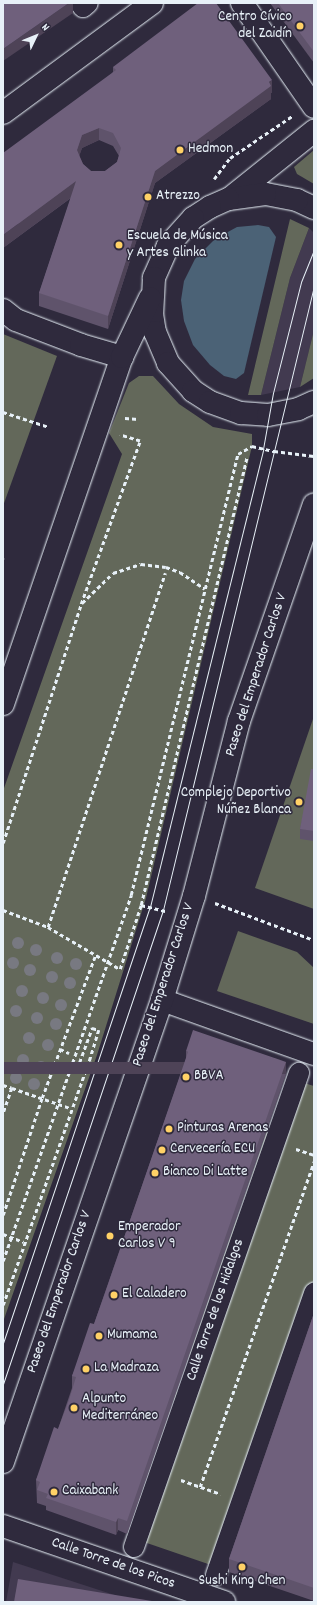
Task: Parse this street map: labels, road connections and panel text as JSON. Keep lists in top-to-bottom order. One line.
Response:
{"streets":{"main road":["Paseo del Emperador Carlos V","Calle Torre de los Picos"],"street":["Calle Torre de los Hidalgos"]},"places":["Centro Cívico del Zaidín","Hedmon","Atrezzo","Escuela de Música y Artes Glinka","Complejo Deportivo Núñez Blanca","BBVA","Pinturas Arenas","Cervecería ECU","Bianco Di Latte","Emperador Carlos V 9","El Caladero","Mumama","La Madraza","Alpunto Mediterráneo","Caixabank","Sushi King Chen"],"north":"top right"}
